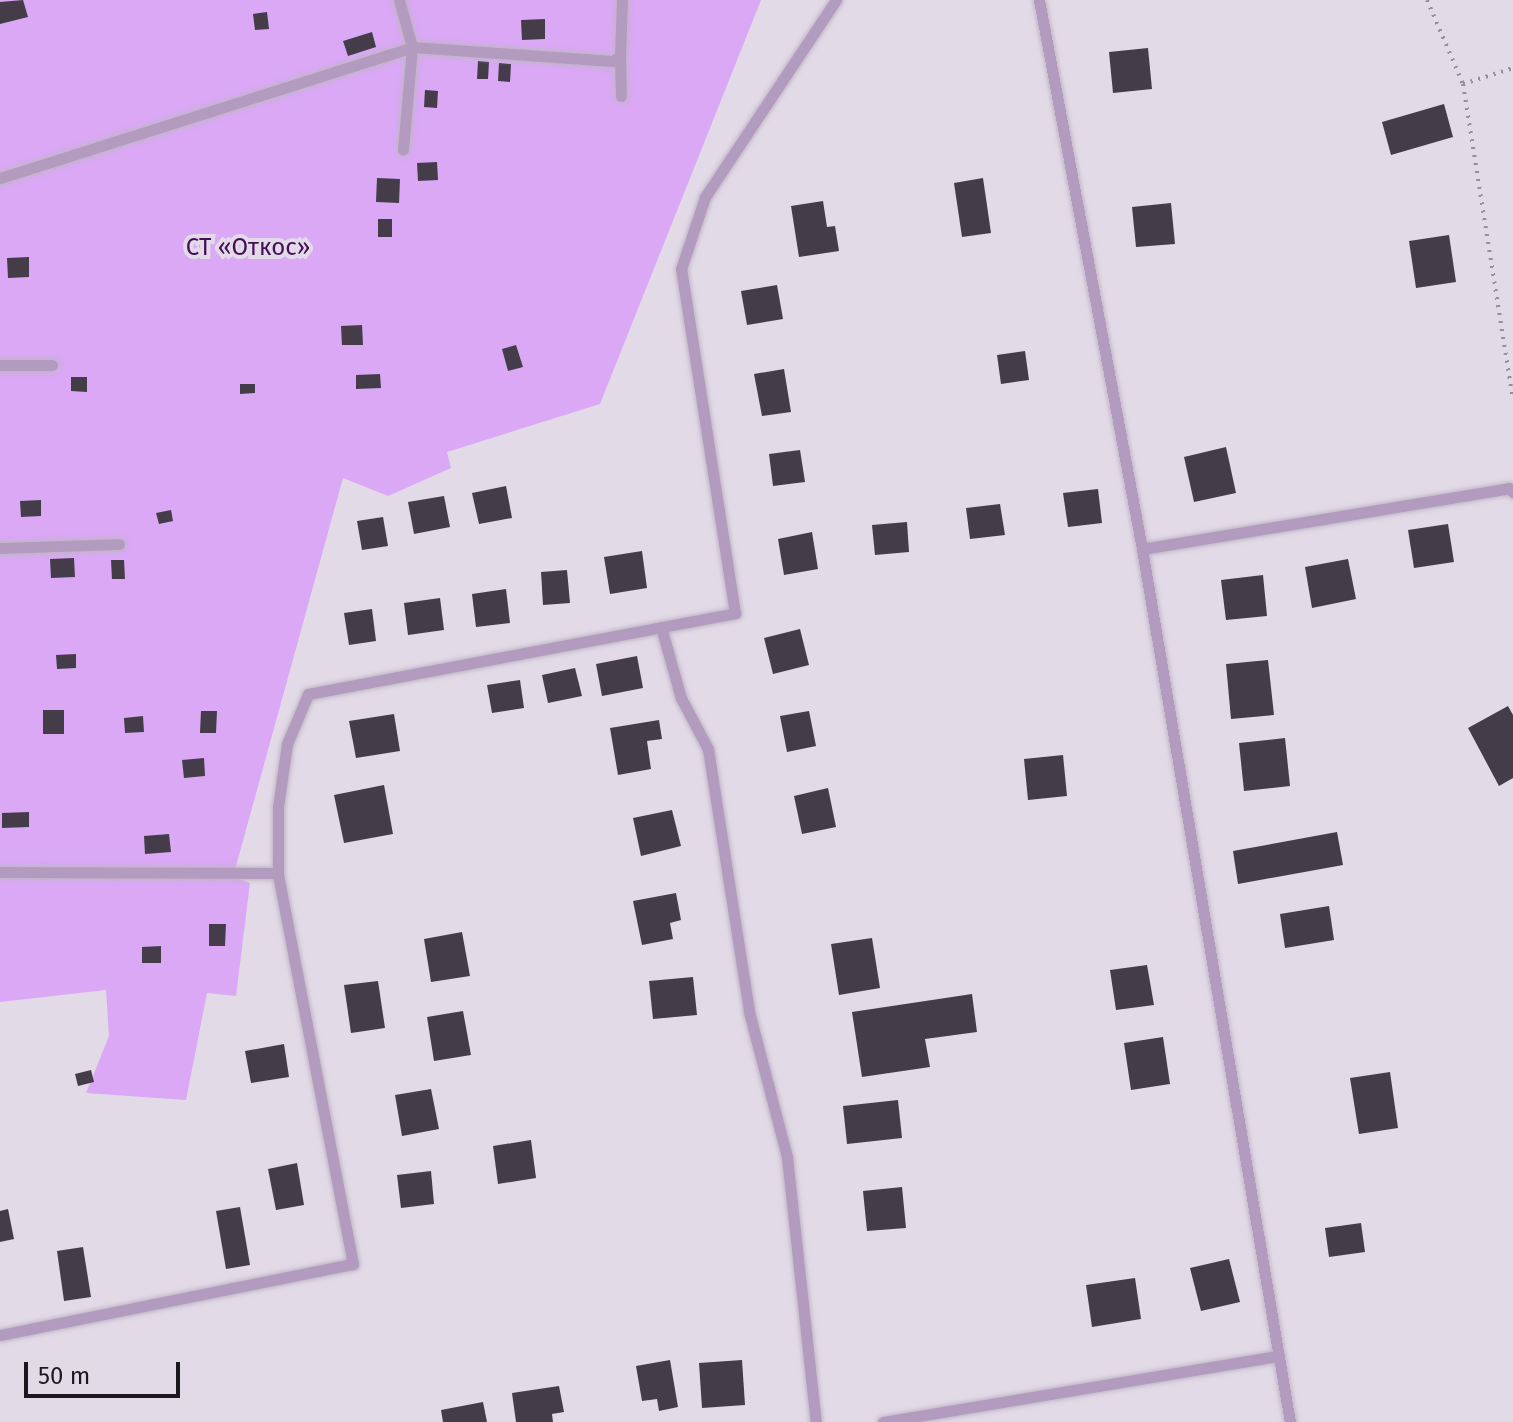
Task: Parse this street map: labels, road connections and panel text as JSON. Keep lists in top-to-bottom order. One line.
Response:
{"parks":["СТ «Откос»"],"scale_bar":"50 m"}
